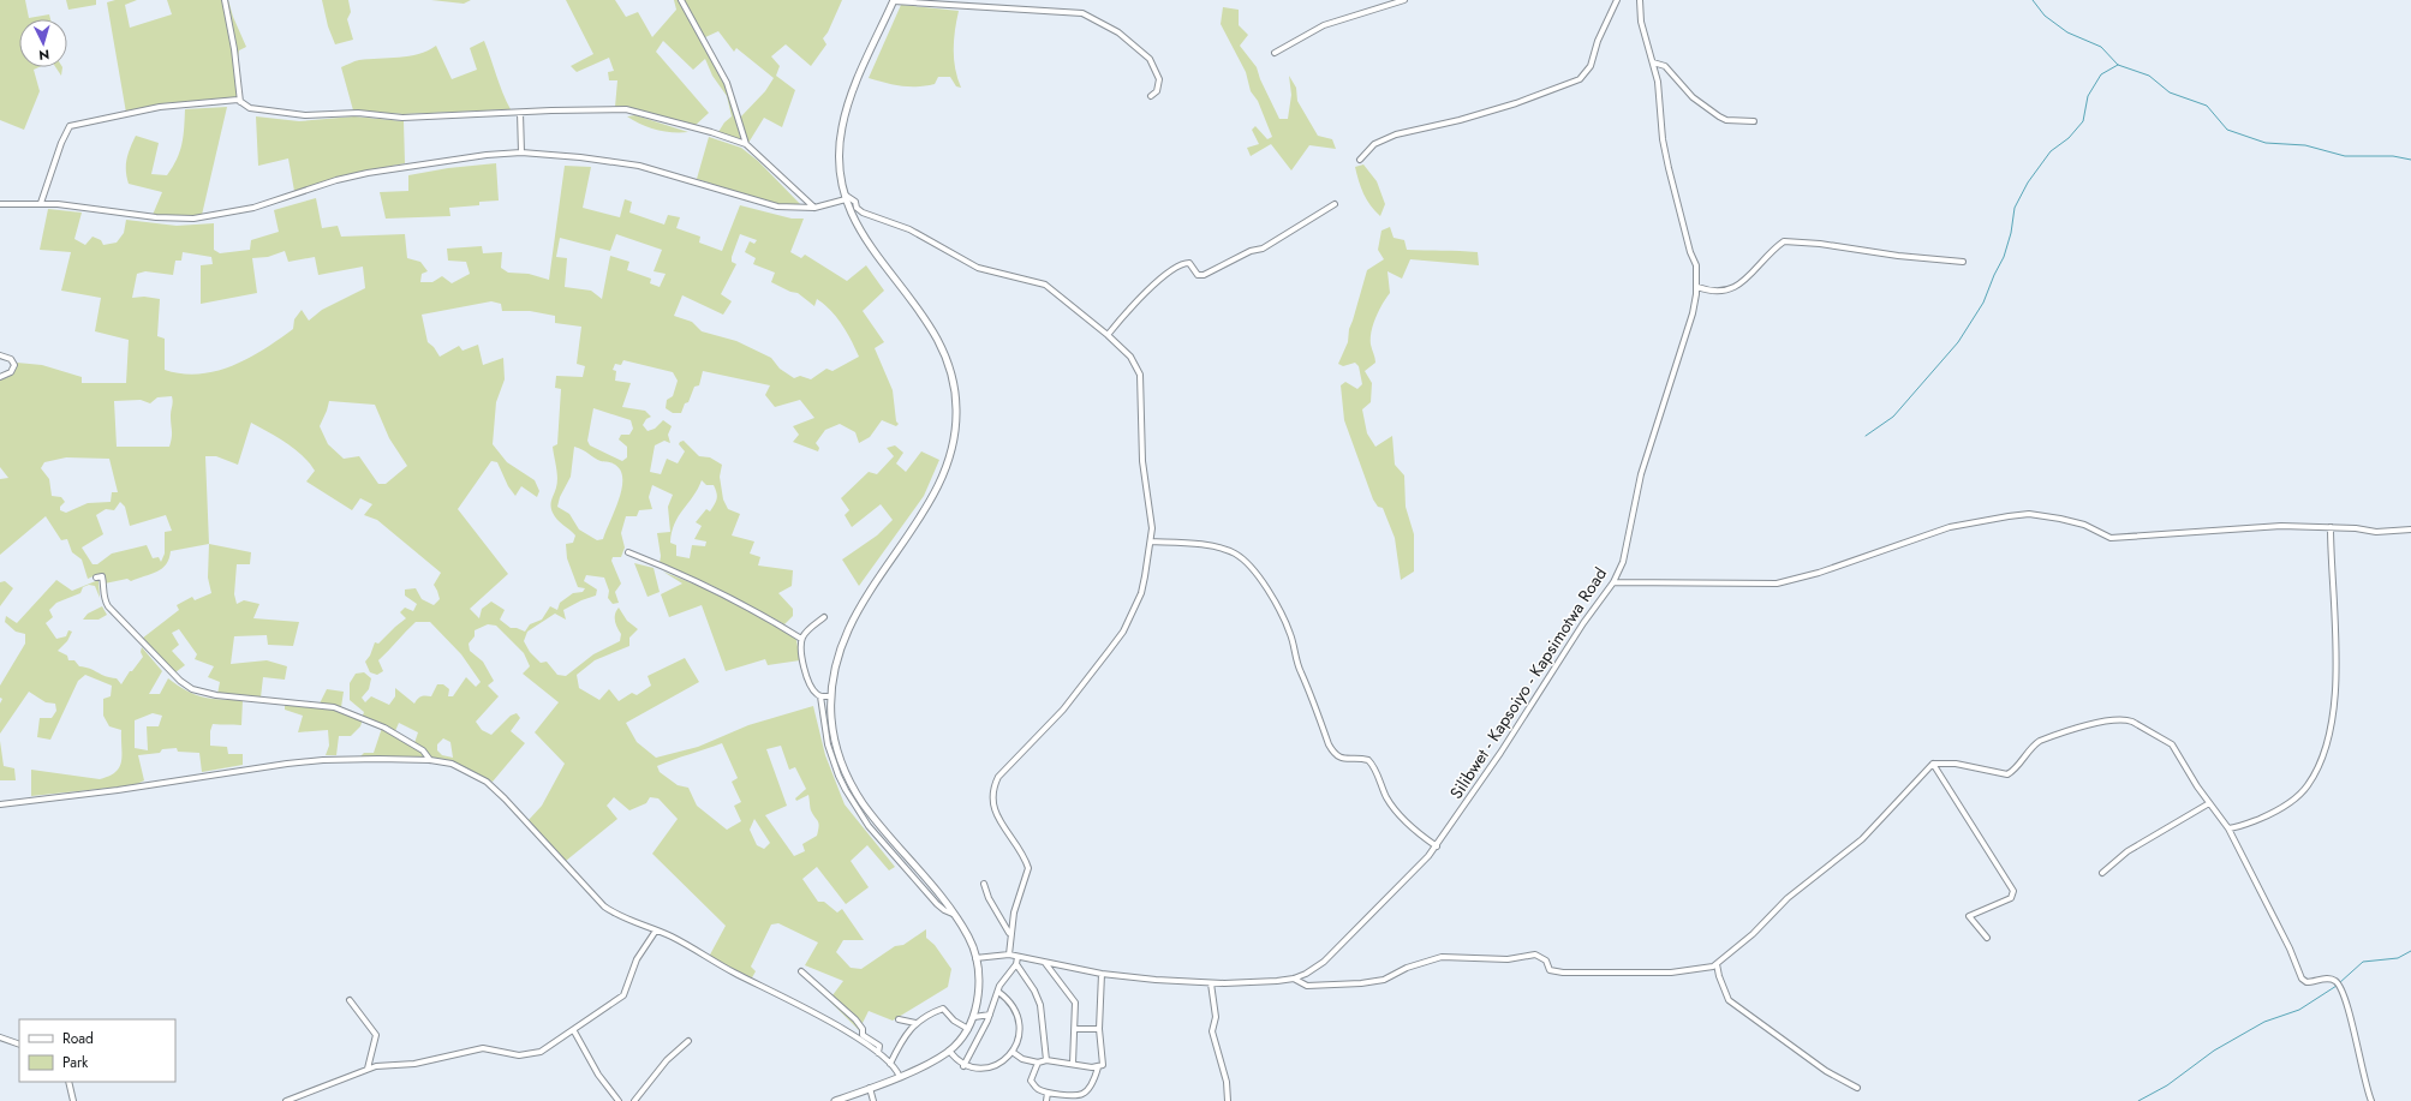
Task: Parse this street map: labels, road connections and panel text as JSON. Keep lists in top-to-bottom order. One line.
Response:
{"streets":{"street":["Silibwet - Kapsoiyo - Kapsimotwa Road"]},"legend":["Road","Park"],"north":"bottom"}
